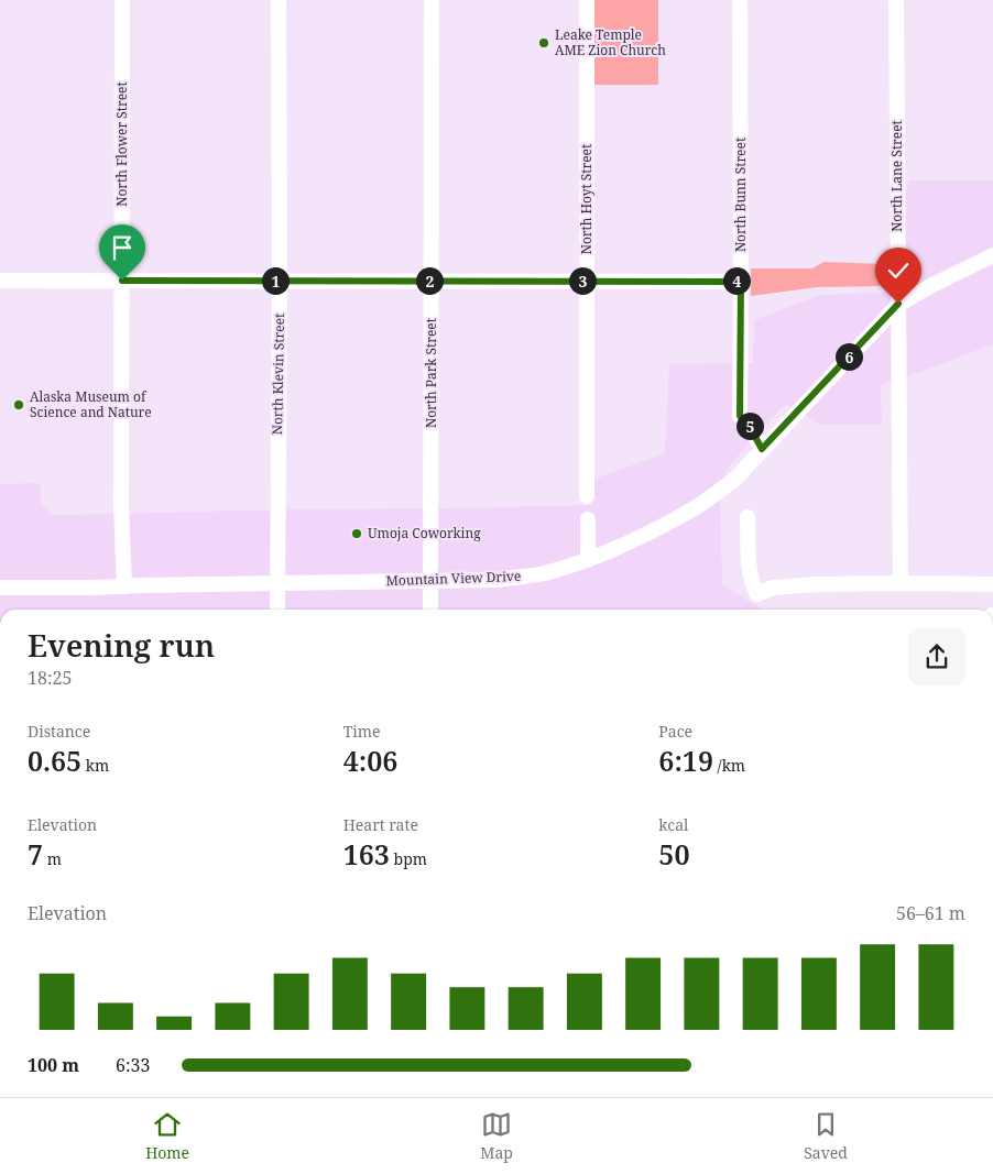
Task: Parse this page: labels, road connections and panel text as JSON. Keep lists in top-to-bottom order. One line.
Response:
{"streets":{"street":["North Flower Street","North Lane Street","North Bunn Street","North Hoyt Street","North Park Street","North Klevin Street","Mountain View Drive"]},"crossings":[["North Flower Street","Mountain View Drive"],["North Lane Street","Mountain View Drive"],["North Bunn Street","Mountain View Drive"],["North Park Street","Mountain View Drive"],["North Klevin Street","Mountain View Drive"]],"places":["Leake Temple AME Zion Church","Alaska Museum of Science and Nature","Umoja Coworking"],"page":{"pins":["1","2","3","4","6","5"],"heading":["Evening run","18:25"],"stats":[["Distance","0.65 km"],["Time","4:06"],["Pace","6:19 /km"],["Elevation","7 m"],["Heart rate","163 bpm"],["kcal","50"]],"chart":["Elevation","56–61 m"],"list":[{"name":"100 m","note":"6:33"}],"tabs":["Home","Map","Saved"]}}
